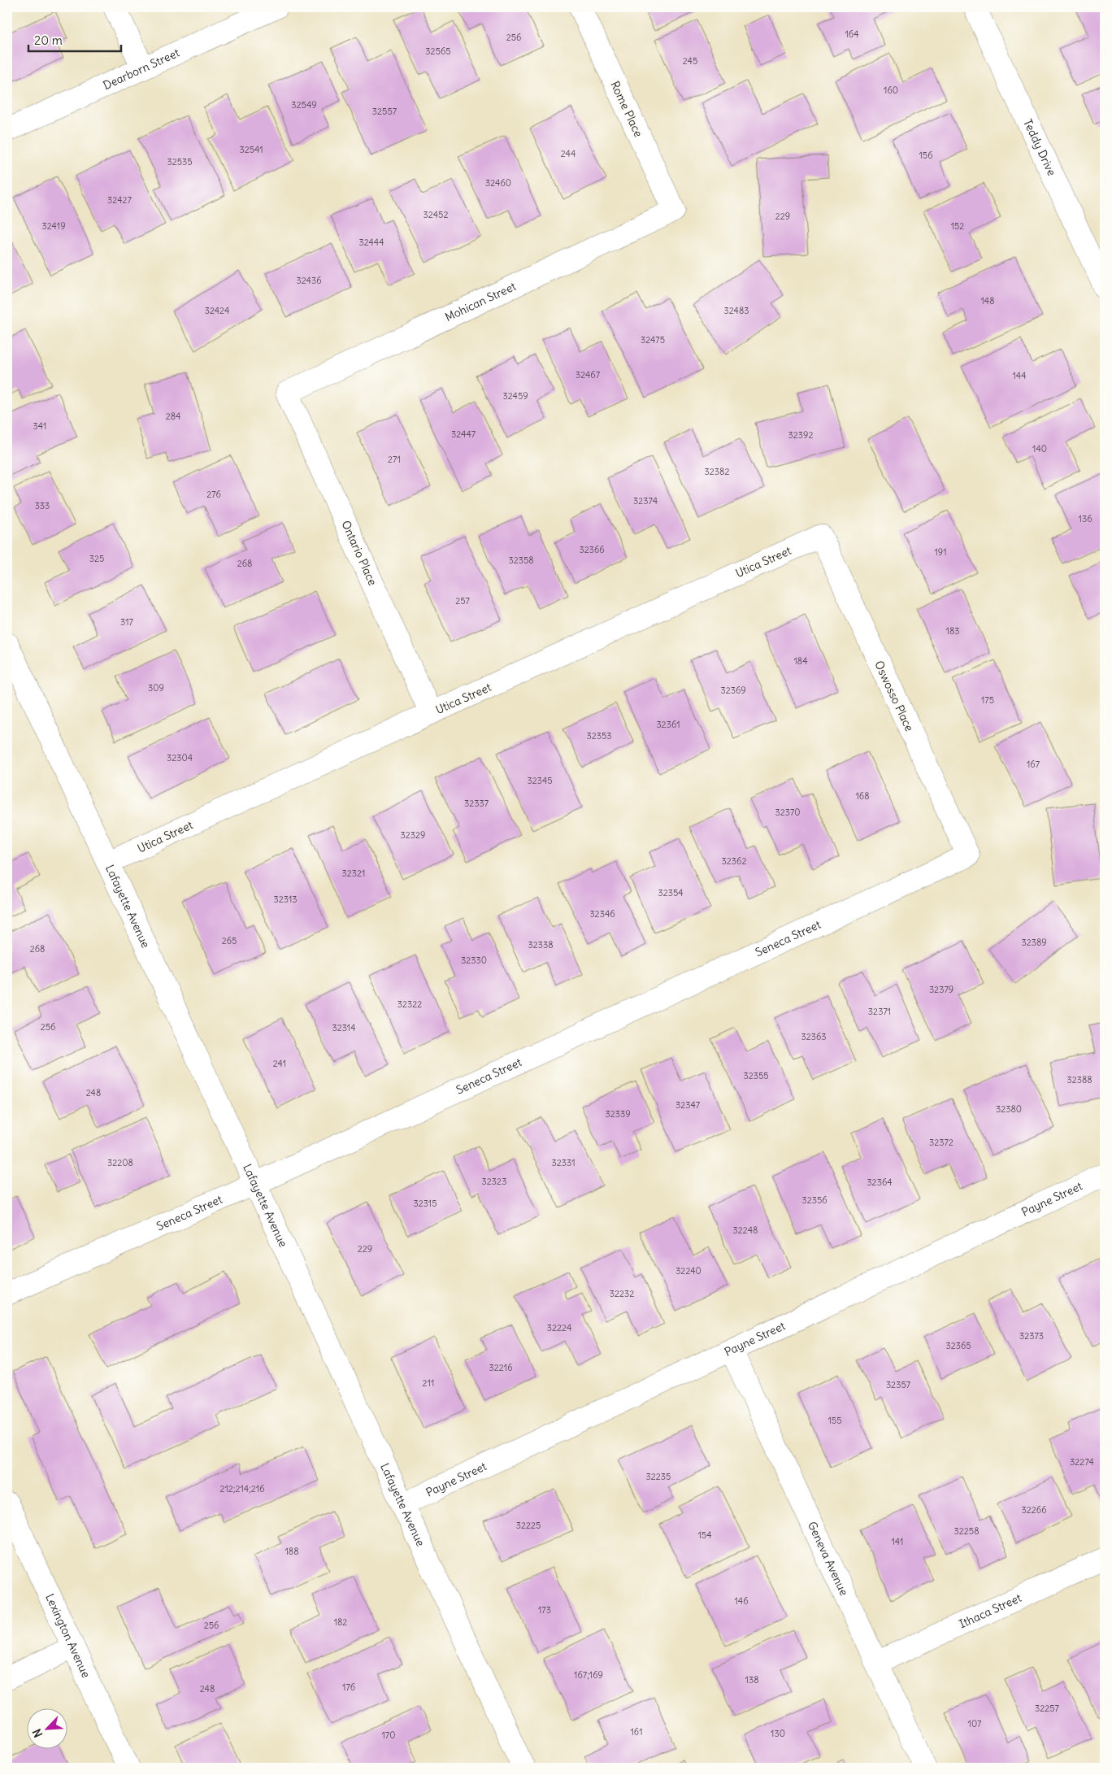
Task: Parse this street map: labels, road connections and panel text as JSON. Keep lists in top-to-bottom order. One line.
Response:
{"streets":{"street":["Dearborn Street","Rome Place","Teddy Drive","Mohican Street","Ontario Place","Utica Street","Oswosso Place","Lafayette Avenue","Seneca Street","Payne Street","Geneva Avenue","Ithaca Street","Lexington Avenue"]},"crossings":[["Rome Place","Mohican Street"],["Mohican Street","Ontario Place"],["Ontario Place","Utica Street"],["Utica Street","Oswosso Place"],["Utica Street","Lafayette Avenue"],["Oswosso Place","Seneca Street"],["Lafayette Avenue","Seneca Street"],["Lafayette Avenue","Payne Street"],["Payne Street","Geneva Avenue"],["Geneva Avenue","Ithaca Street"]],"house_numbers":["164","256","32565","245","160","32549","32557","32541","244","156","32535","32460","32427","32452","229","32419","152","32444","32436","148","32424","32483","32475","32467","144","32459","284","341","32447","32392","140","271","32382","276","32374","333","136","32366","191","325","32358","268","257","317","183","184","309","32369","175","32361","32353","32304","167","32345","168","32337","32370","32329","32362","32321","32354","32313","32346","265","32389","32338","268","32330","32379","32322","32371","256","32314","32363","241","32355","32388","248","32347","32380","32339","32372","32208","32331","32323","32364","32356","32315","32248","229","32240","32232","32224","32373","32365","32216","211","32357","155","32274","32235","212;214;216","32266","32225","32258","154","141","188","146","173","182","256","167;169","138","176","248","32257","107","161","130","170"],"scale_bar":"20 m","north":"bottom left"}
